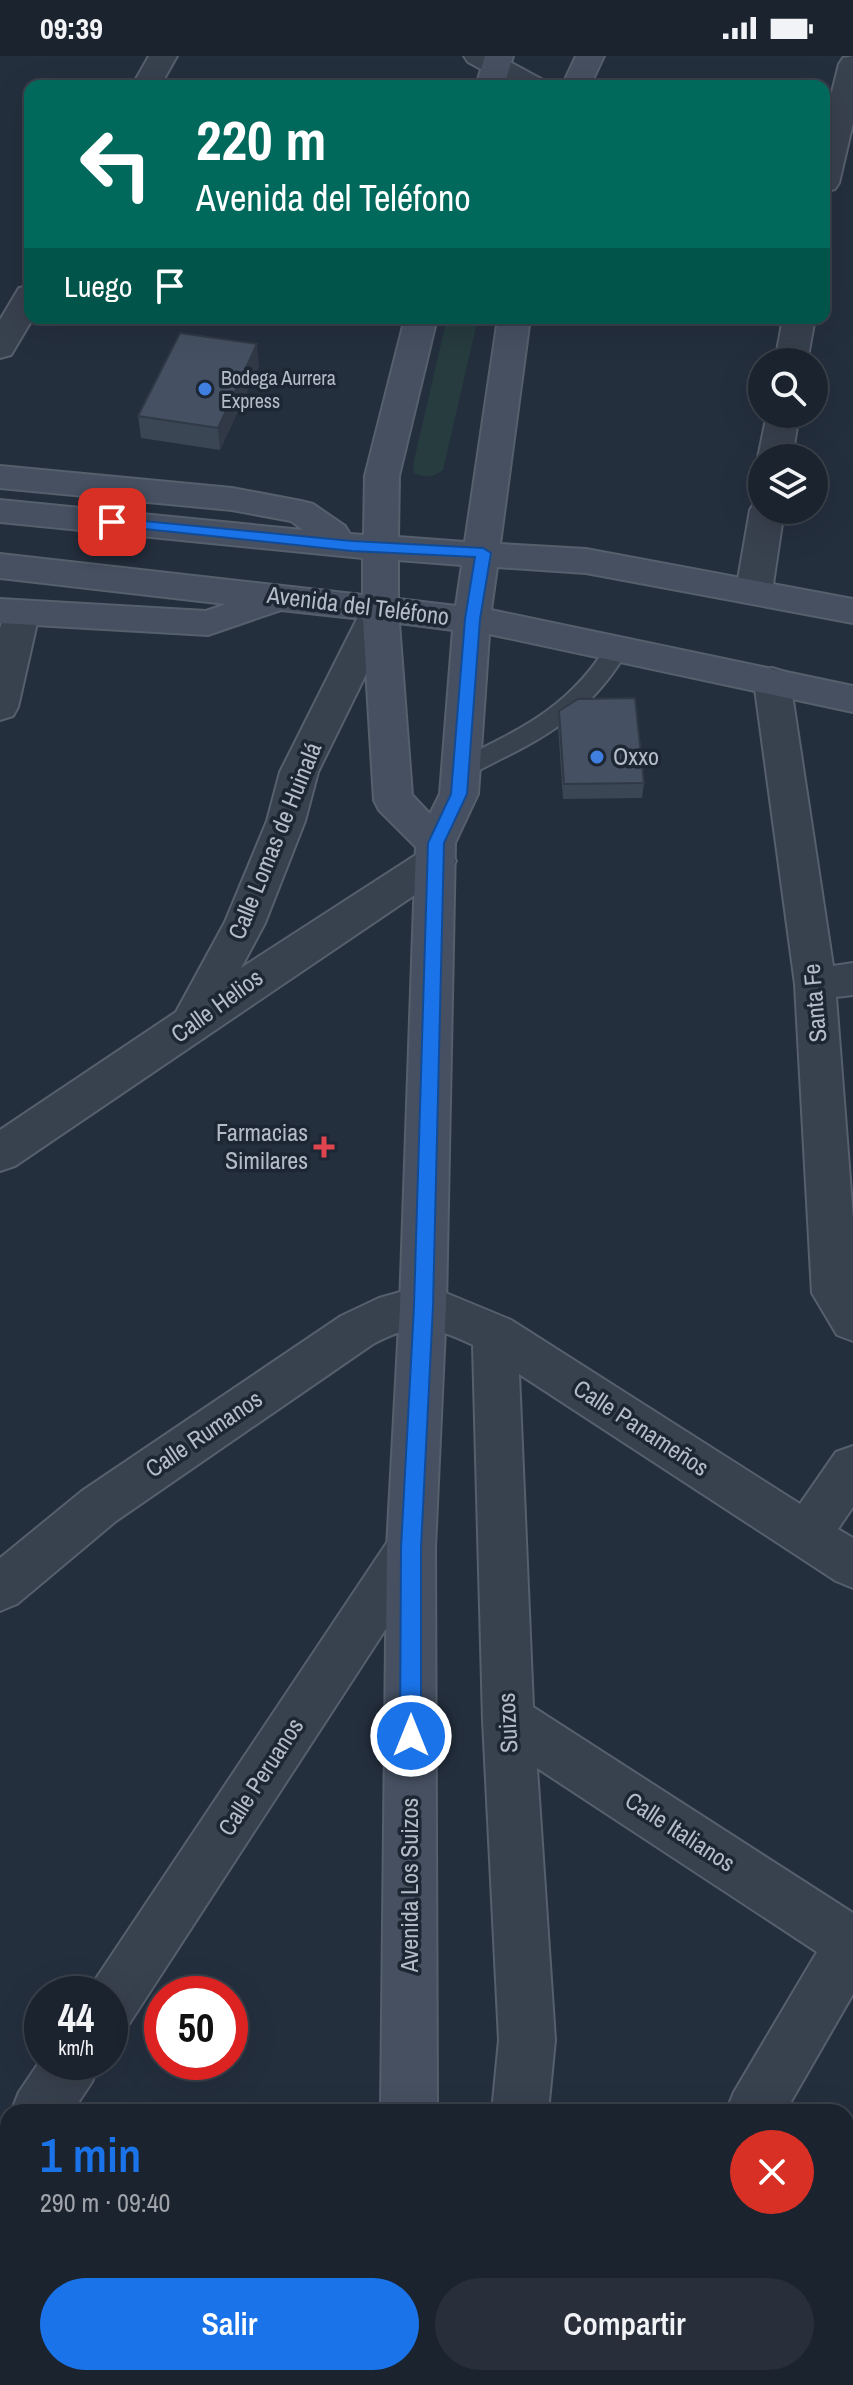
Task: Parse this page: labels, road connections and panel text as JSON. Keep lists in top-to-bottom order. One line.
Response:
{"streets":{"main road":["Avenida del Teléfono","Avenida Los Suizos"],"street":["Calle Lomas de Huinalá","Santa Fe","Calle Helios","Calle Panameños","Calle Rumanos","Suizos","Calle Peruanos","Calle Italianos"]},"crossings":[["Avenida del Teléfono","Calle Lomas de Huinalá"],["Avenida del Teléfono","Santa Fe"],["Avenida del Teléfono","Avenida Los Suizos"],["Calle Lomas de Huinalá","Calle Helios"],["Calle Helios","Avenida Los Suizos"],["Calle Panameños","Calle Rumanos"],["Calle Panameños","Suizos"],["Calle Panameños","Avenida Los Suizos"],["Calle Rumanos","Avenida Los Suizos"],["Suizos","Calle Italianos"],["Calle Peruanos","Avenida Los Suizos"]],"places":{"other":["Bodega Aurrera Express","Oxxo"],"health":["Farmacias Similares"]},"page":{"status":"09:39","turn":["220 m","Avenida del Teléfono"],"then":"Luego","speed":"44 km/h","limit":"50","heading":["1 min","290 m · 09:40"],"buttons":["Salir","Compartir"]}}
